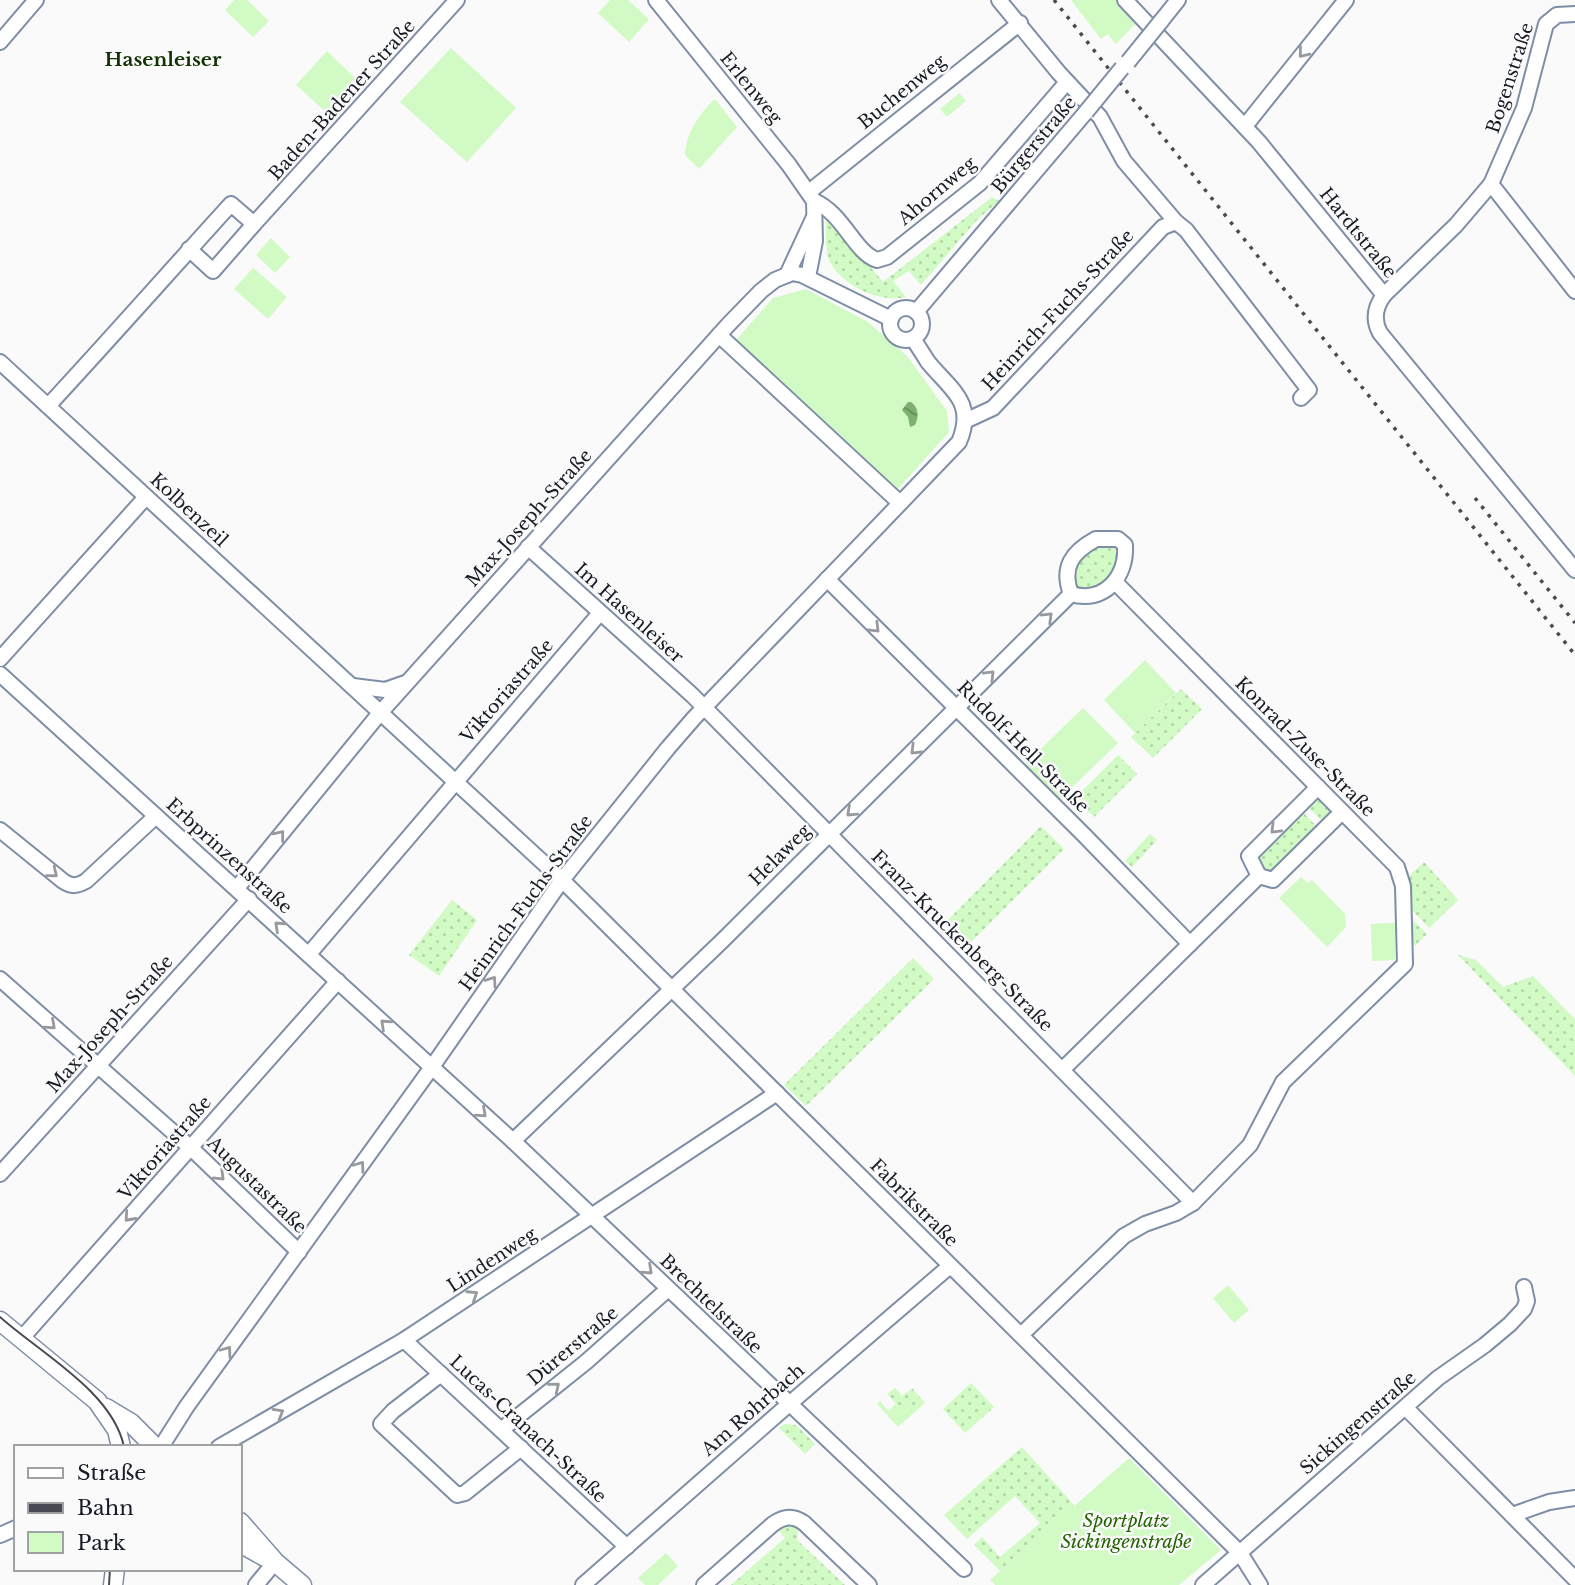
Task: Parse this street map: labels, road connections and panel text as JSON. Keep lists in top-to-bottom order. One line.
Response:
{"streets":{"street":["Bogenstraße","Erlenweg","Buchenweg","Baden-Badener Straße","Bürgerstraße","Ahornweg","Hardtstraße","Heinrich-Fuchs-Straße","Kolbenzeil","Max-Joseph-Straße","Im Hasenleiser","Viktoriastraße","Rudolf-Hell-Straße","Konrad-Zuse-Straße","Helaweg","Erbprinzenstraße","Franz-Kruckenberg-Straße","Augustastraße","Fabrikstraße","Lindenweg","Brechtelstraße","Dürerstraße","Am Rohrbach","Sickingenstraße","Lucas-Cranach-Straße"]},"crossings":[["Bogenstraße","Hardtstraße"],["Erlenweg","Buchenweg"],["Erlenweg","Ahornweg"],["Bürgerstraße","Heinrich-Fuchs-Straße"],["Heinrich-Fuchs-Straße","Kolbenzeil"],["Heinrich-Fuchs-Straße","Im Hasenleiser"],["Heinrich-Fuchs-Straße","Rudolf-Hell-Straße"],["Heinrich-Fuchs-Straße","Erbprinzenstraße"],["Heinrich-Fuchs-Straße","Franz-Kruckenberg-Straße"],["Heinrich-Fuchs-Straße","Augustastraße"],["Heinrich-Fuchs-Straße","Fabrikstraße"],["Heinrich-Fuchs-Straße","Brechtelstraße"],["Kolbenzeil","Max-Joseph-Straße"],["Kolbenzeil","Viktoriastraße"],["Kolbenzeil","Fabrikstraße"],["Max-Joseph-Straße","Im Hasenleiser"],["Max-Joseph-Straße","Erbprinzenstraße"],["Max-Joseph-Straße","Augustastraße"],["Im Hasenleiser","Viktoriastraße"],["Im Hasenleiser","Franz-Kruckenberg-Straße"],["Viktoriastraße","Erbprinzenstraße"],["Viktoriastraße","Augustastraße"],["Rudolf-Hell-Straße","Helaweg"],["Konrad-Zuse-Straße","Helaweg"],["Konrad-Zuse-Straße","Franz-Kruckenberg-Straße"],["Helaweg","Franz-Kruckenberg-Straße"],["Helaweg","Fabrikstraße"],["Helaweg","Brechtelstraße"],["Erbprinzenstraße","Brechtelstraße"],["Fabrikstraße","Lindenweg"],["Fabrikstraße","Am Rohrbach"],["Fabrikstraße","Sickingenstraße"],["Lindenweg","Brechtelstraße"],["Lindenweg","Lucas-Cranach-Straße"],["Brechtelstraße","Dürerstraße"],["Brechtelstraße","Am Rohrbach"],["Dürerstraße","Lucas-Cranach-Straße"],["Am Rohrbach","Lucas-Cranach-Straße"]],"one_way":["Heinrich-Fuchs-Straße","Rudolf-Hell-Straße","Erbprinzenstraße","Augustastraße","Lindenweg","Dürerstraße"],"districts":["Hasenleiser"],"parks":["Sportplatz Sickingenstraße"],"legend":["Straße","Bahn","Park"]}
